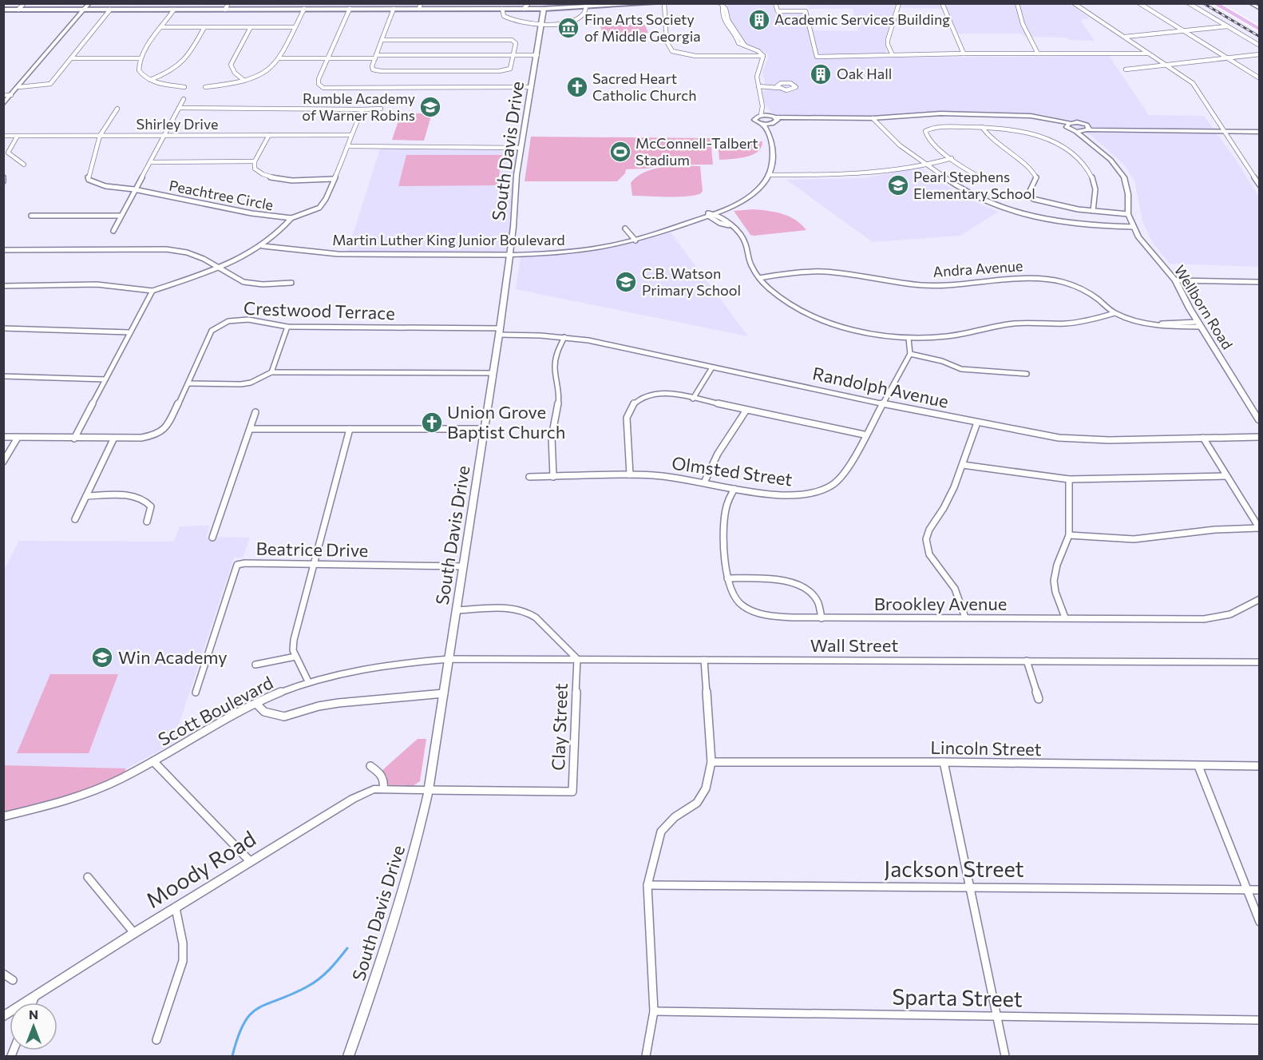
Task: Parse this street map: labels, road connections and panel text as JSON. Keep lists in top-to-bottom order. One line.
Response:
{"streets":{"street":["Shirley Drive","South Davis Drive","Peachtree Circle","Martin Luther King Junior Boulevard","Andra Avenue","Wellborn Road","Crestwood Terrace","Randolph Avenue","Olmsted Street","Beatrice Drive","Brookley Avenue","Wall Street","Scott Boulevard","Clay Street","Lincoln Street","Moody Road","Jackson Street","Sparta Street"]},"crossings":[["Shirley Drive","Peachtree Circle"],["South Davis Drive","Martin Luther King Junior Boulevard"],["South Davis Drive","Crestwood Terrace"],["South Davis Drive","Randolph Avenue"],["South Davis Drive","Beatrice Drive"],["South Davis Drive","Wall Street"],["South Davis Drive","Scott Boulevard"],["South Davis Drive","Clay Street"],["South Davis Drive","Moody Road"],["Andra Avenue","Wellborn Road"],["Crestwood Terrace","Randolph Avenue"],["Randolph Avenue","Olmsted Street"],["Olmsted Street","Brookley Avenue"],["Wall Street","Scott Boulevard"],["Wall Street","Clay Street"],["Clay Street","Moody Road"]],"places":{"building":["Academic Services Building","Oak Hall"],"museum":["Fine Arts Society of Middle Georgia"],"church":["Sacred Heart Catholic Church","Union Grove Baptist Church"],"school or university":["Rumble Academy of Warner Robins","Pearl Stephens Elementary School","C.B. Watson Primary School","Win Academy"],"sports":["McConnell-Talbert Stadium"]},"north":"top"}
